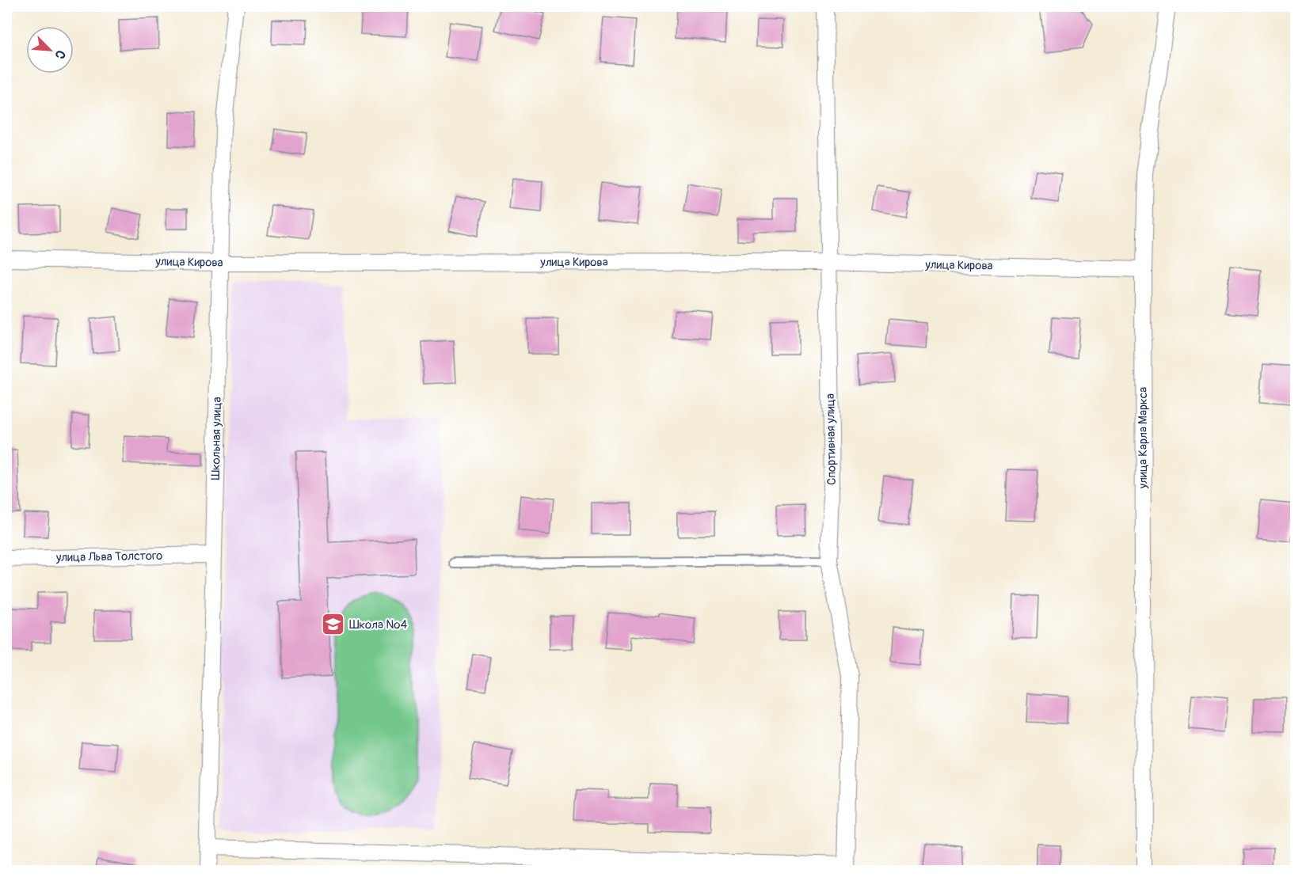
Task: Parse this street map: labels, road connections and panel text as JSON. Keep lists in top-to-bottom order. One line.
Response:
{"streets":{"street":["улица Кирова","улица Карла Маркса","Школьная улица","Спортивная улица","улица Льва Толстого"]},"crossings":[["улица Кирова","улица Карла Маркса"],["улица Кирова","Школьная улица"],["улица Кирова","Спортивная улица"],["Школьная улица","улица Льва Толстого"]],"places":{"school or university":["Школа №4"]},"north":"bottom right"}
